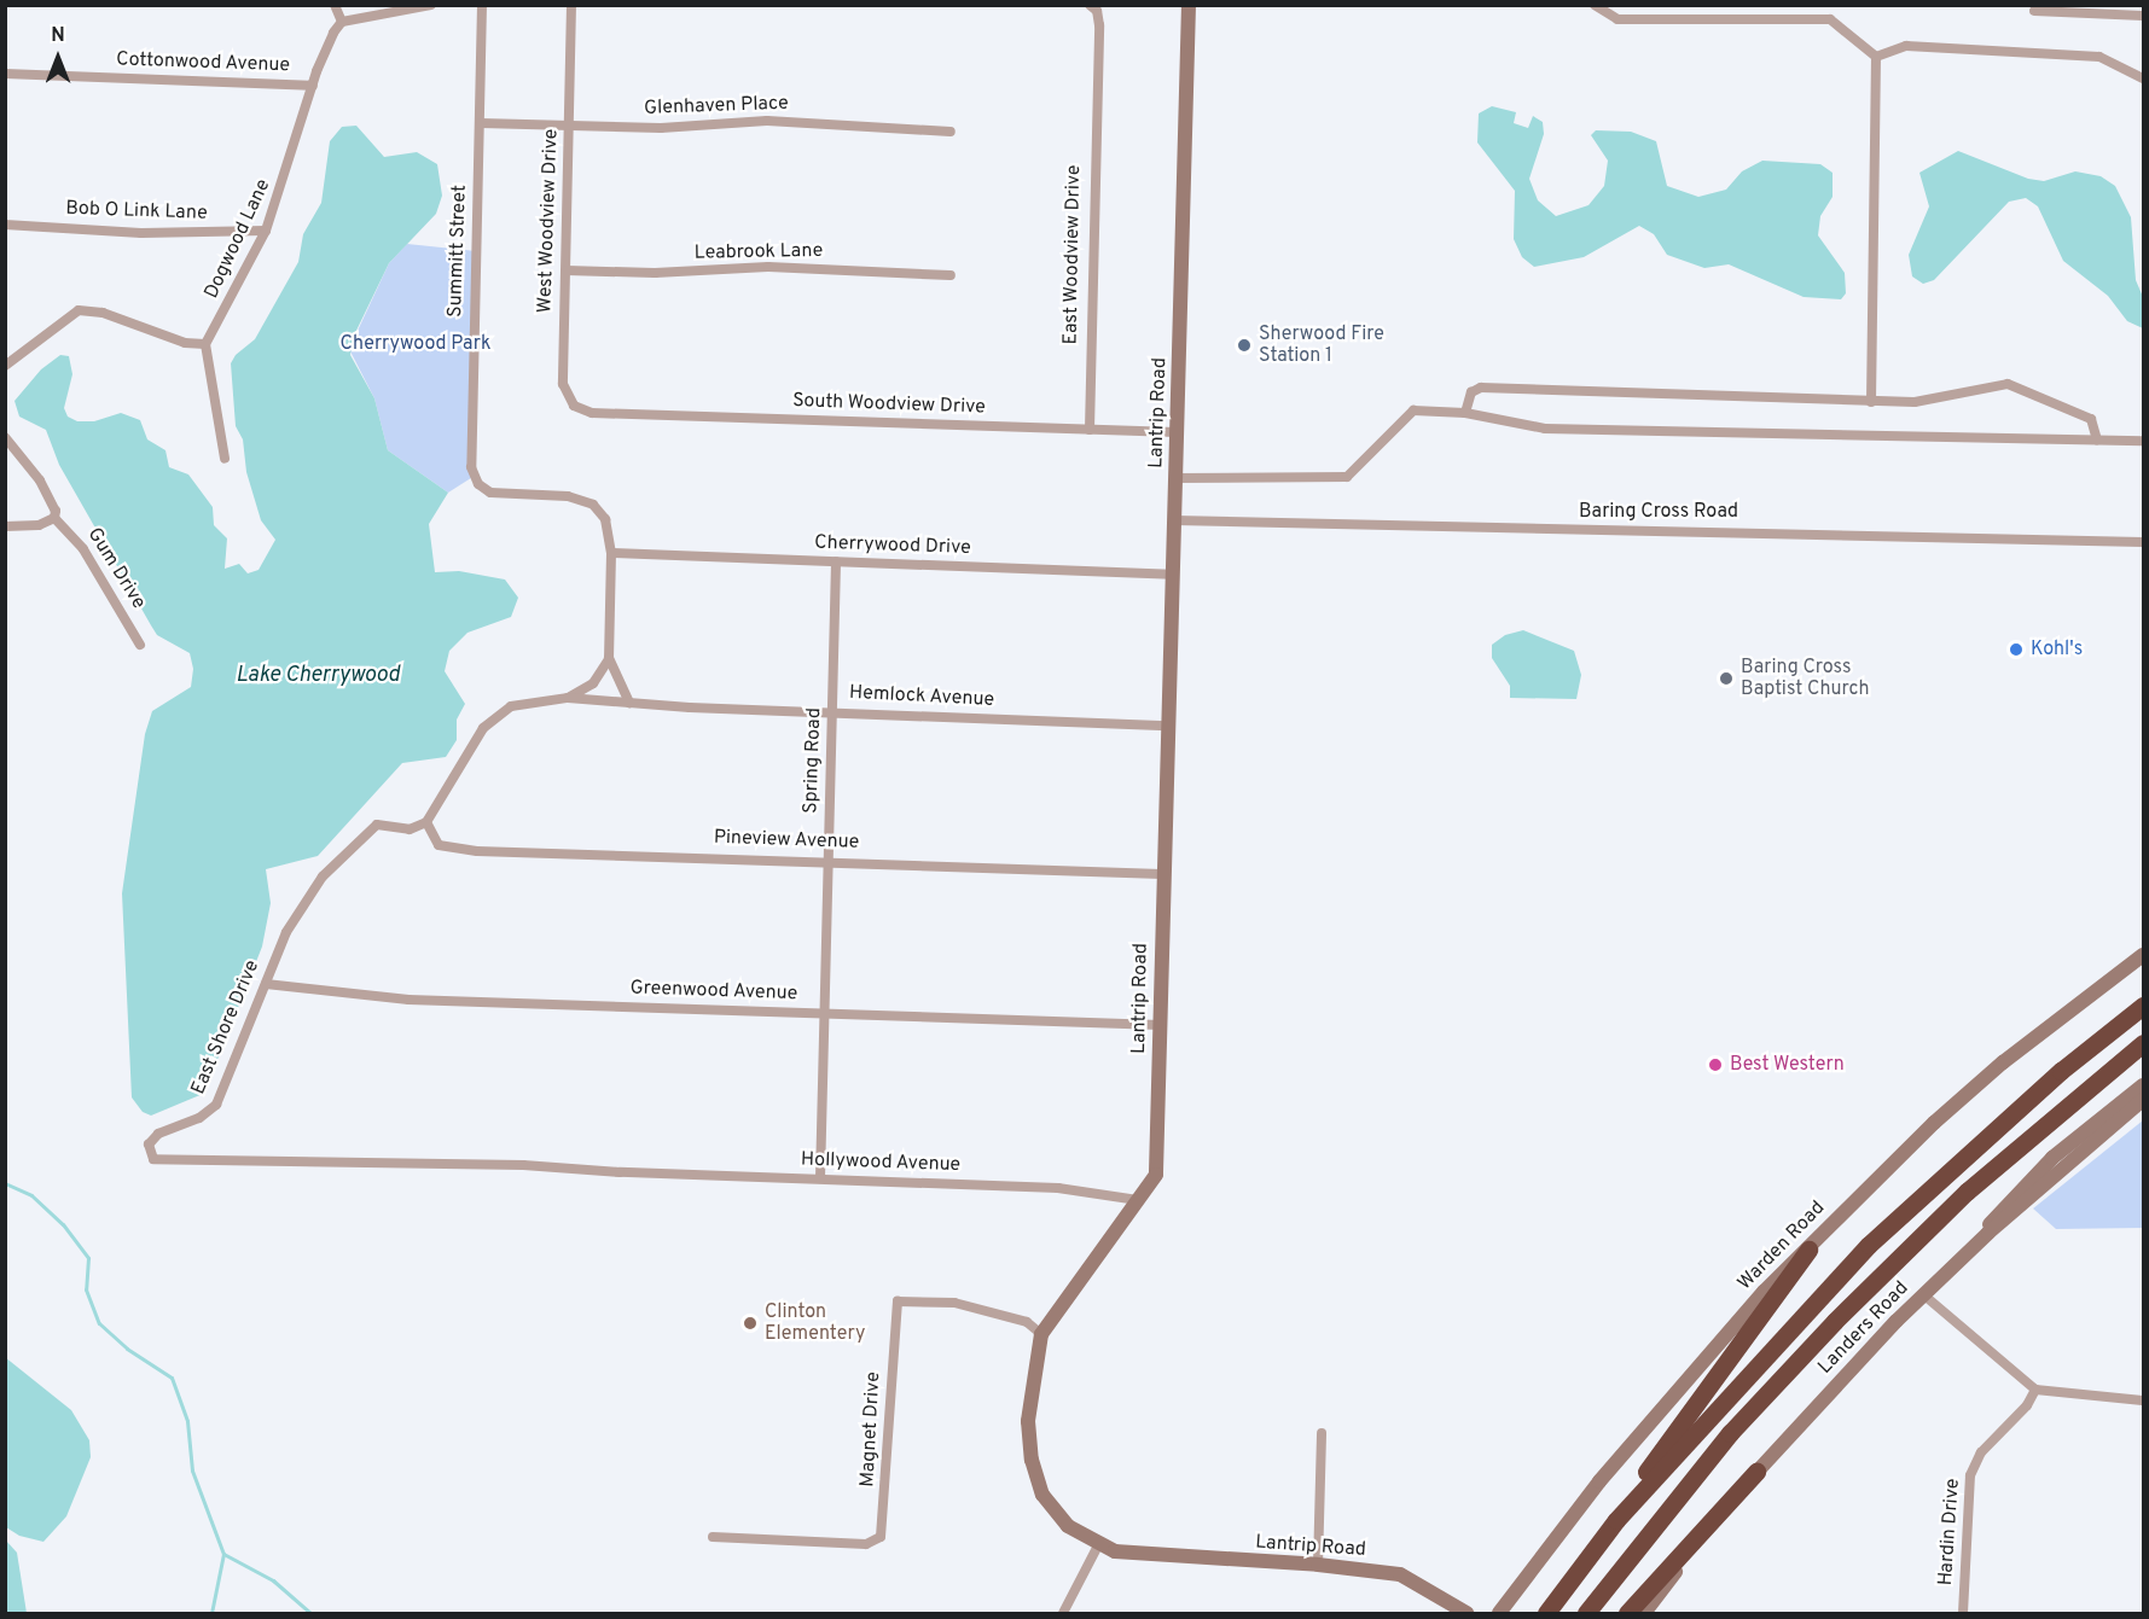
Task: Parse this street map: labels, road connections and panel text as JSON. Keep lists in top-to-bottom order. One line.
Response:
{"streets":{"street":["Cottonwood Avenue","Glenhaven Place","Bob O Link Lane","West Woodview Drive","Dogwood Lane","Summitt Street","Leabrook Lane","East Woodview Drive","South Woodview Drive","Lantrip Road","Baring Cross Road","Cherrywood Drive","Gum Drive","Hemlock Avenue","Spring Road","Pineview Avenue","Greenwood Avenue","East Shore Drive","Hollywood Avenue","Warden Road","Landers Road","Magnet Drive","Hardin Drive"]},"crossings":[["Cottonwood Avenue","Dogwood Lane"],["Glenhaven Place","West Woodview Drive"],["Glenhaven Place","Summitt Street"],["Bob O Link Lane","Dogwood Lane"],["West Woodview Drive","Leabrook Lane"],["West Woodview Drive","South Woodview Drive"],["Summitt Street","Cherrywood Drive"],["East Woodview Drive","South Woodview Drive"],["South Woodview Drive","Lantrip Road"],["Lantrip Road","Baring Cross Road"],["Lantrip Road","Cherrywood Drive"],["Lantrip Road","Hemlock Avenue"],["Lantrip Road","Pineview Avenue"],["Lantrip Road","Greenwood Avenue"],["Lantrip Road","Hollywood Avenue"],["Lantrip Road","Magnet Drive"],["Cherrywood Drive","Spring Road"],["Hemlock Avenue","Spring Road"],["Spring Road","Pineview Avenue"],["Spring Road","Greenwood Avenue"],["Spring Road","Hollywood Avenue"],["Pineview Avenue","East Shore Drive"],["Greenwood Avenue","East Shore Drive"],["East Shore Drive","Hollywood Avenue"]],"water":["Lake Cherrywood"],"parks":["Cherrywood Park"],"places":["Sherwood Fire Station 1","Kohl's","Baring Cross Baptist Church","Best Western","Clinton Elementery"],"north":"top"}
